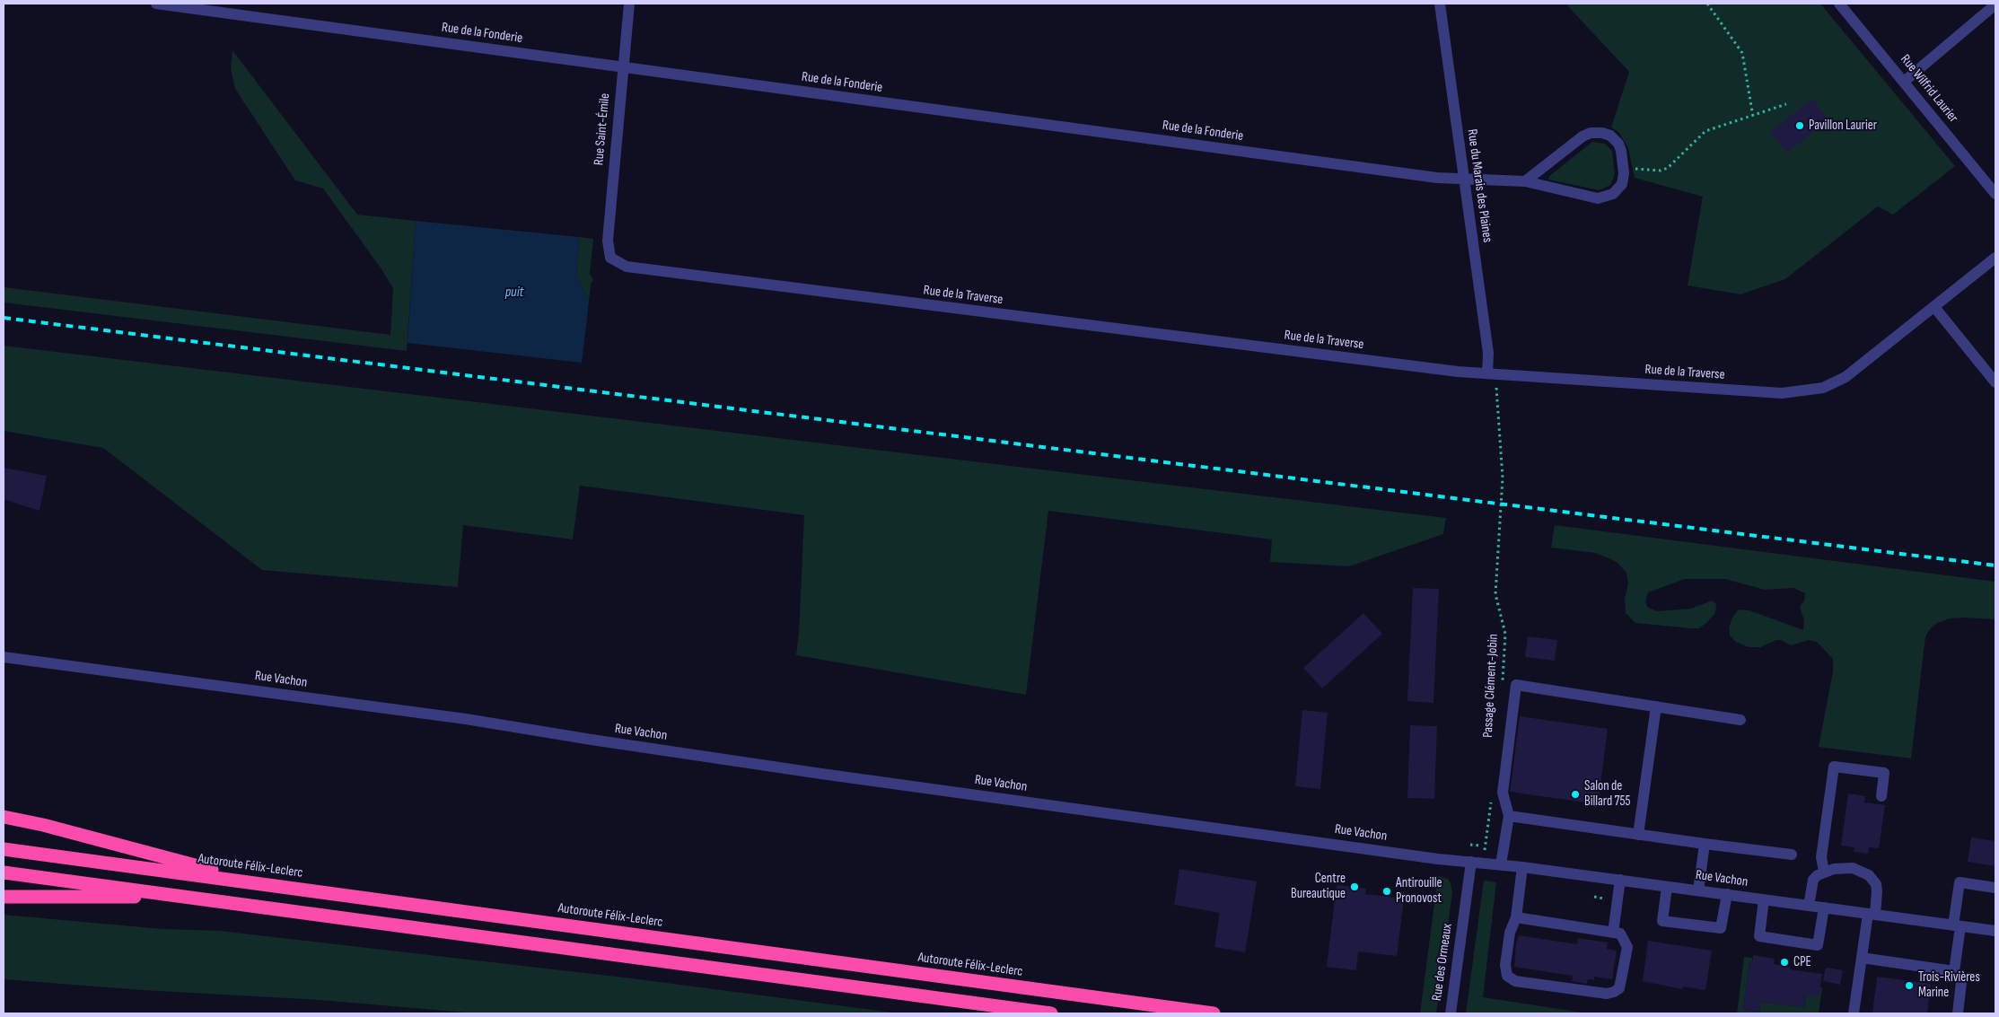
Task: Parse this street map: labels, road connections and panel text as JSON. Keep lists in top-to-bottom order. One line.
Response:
{"streets":{"highway":["Autoroute Félix-Leclerc"],"street":["Rue de la Fonderie","Rue Wilfrid Laurier","Rue Saint-Émile","Rue du Marais des Plaines","Rue de la Traverse","Rue Vachon","Rue des Ormeaux"],"path":["Passage Clément-Jobin"]},"crossings":[["Rue de la Fonderie","Rue Saint-Émile"],["Rue de la Fonderie","Rue du Marais des Plaines"],["Rue Saint-Émile","Rue de la Traverse"],["Rue du Marais des Plaines","Rue de la Traverse"],["Rue Vachon","Rue des Ormeaux"]],"water":["puit"],"places":["Pavillon Laurier","Salon de Billard 755","Centre Bureautique","Antirouille Pronovost","CPE","Trois-Rivières Marine"]}
